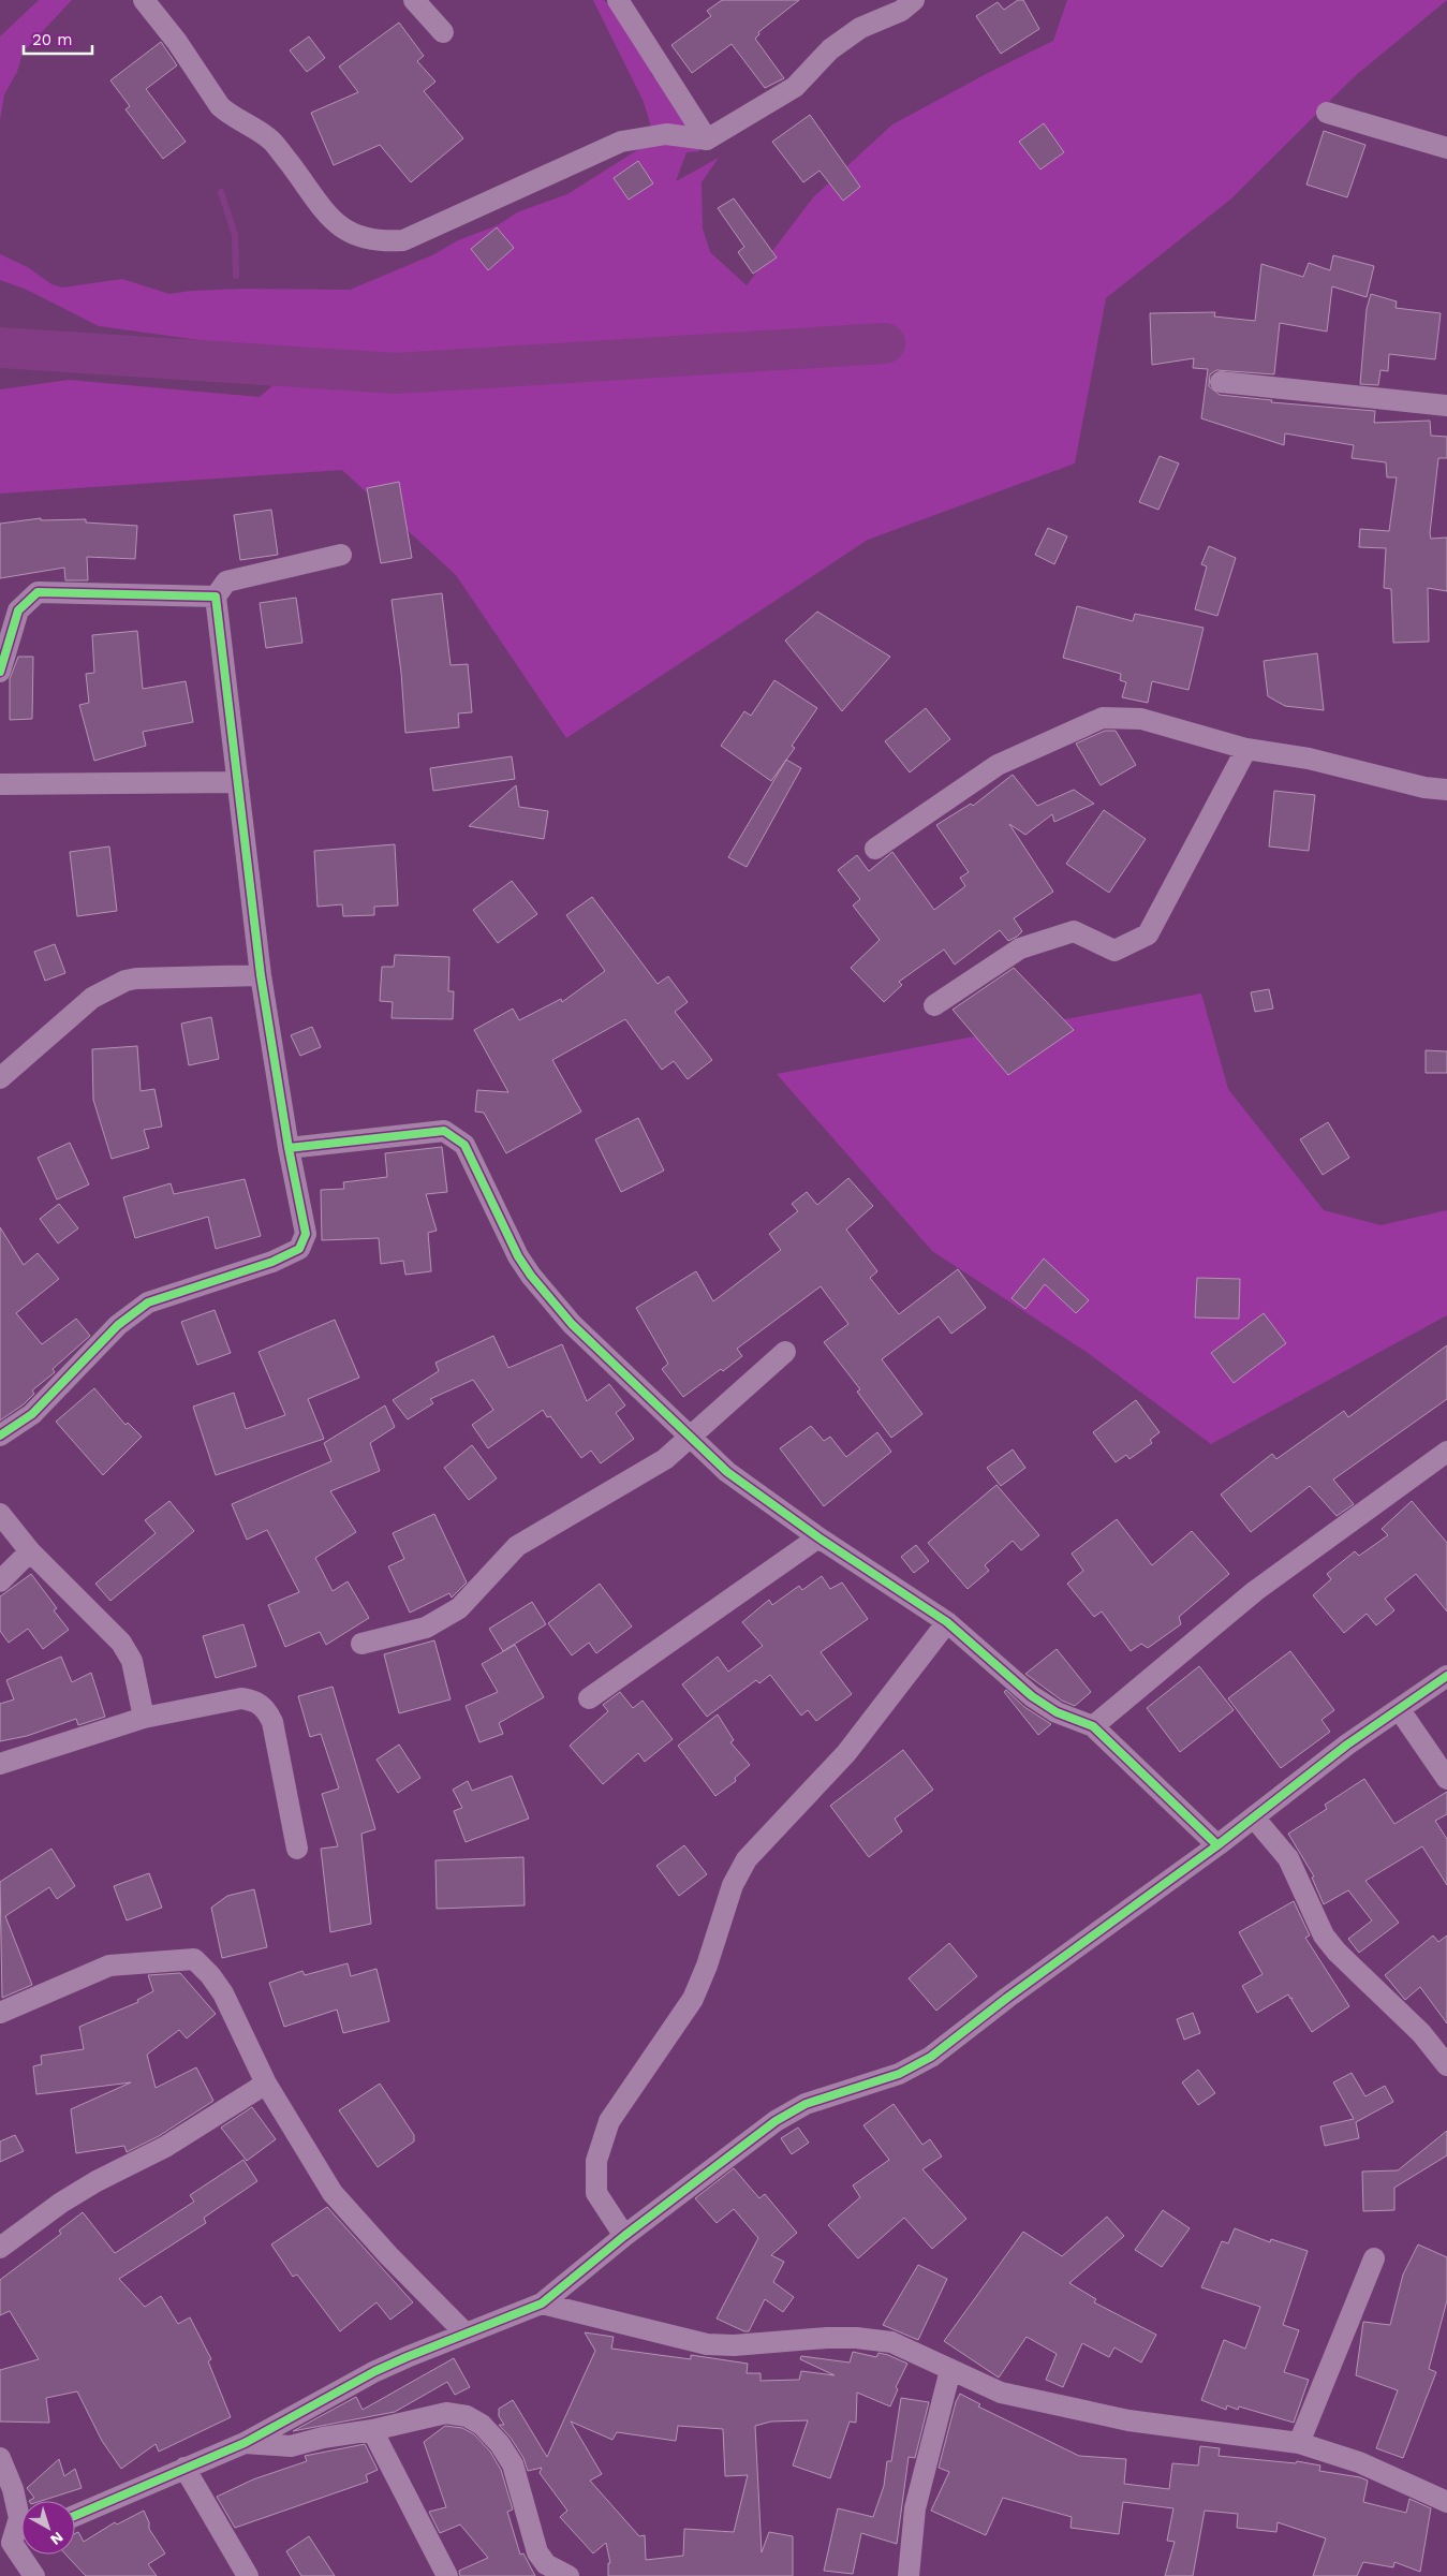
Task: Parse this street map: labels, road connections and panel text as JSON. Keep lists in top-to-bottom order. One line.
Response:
{"scale_bar":"20 m","north":"bottom right"}
